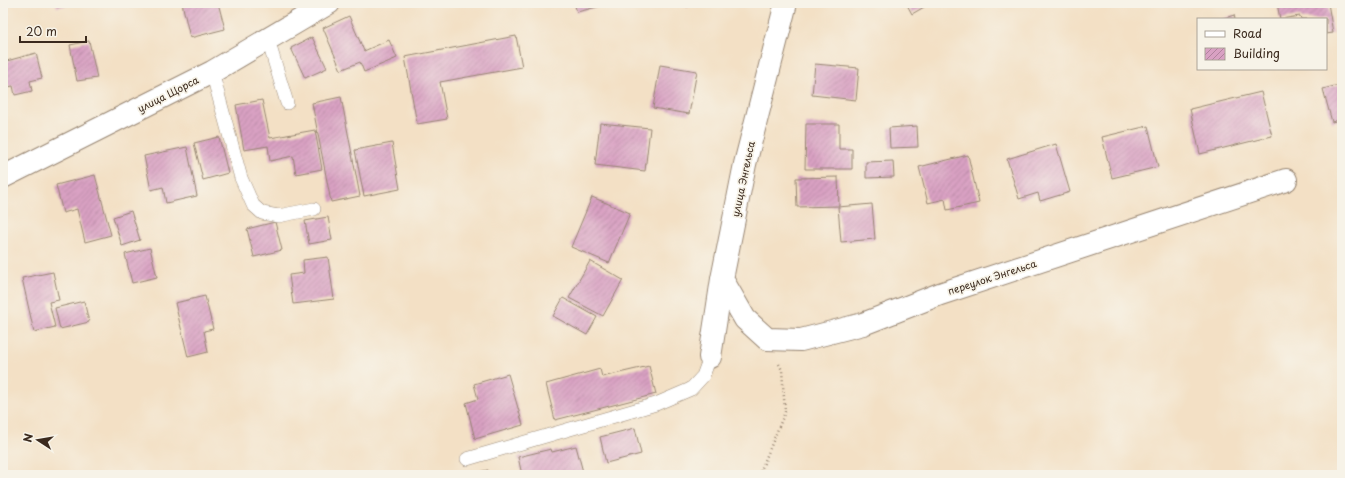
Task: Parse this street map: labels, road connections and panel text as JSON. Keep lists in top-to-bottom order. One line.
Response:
{"streets":{"street":["улица Щорса","улица Энгельса","переулок Энгельса"]},"legend":["Road","Building"],"scale_bar":"20 m","north":"left"}
